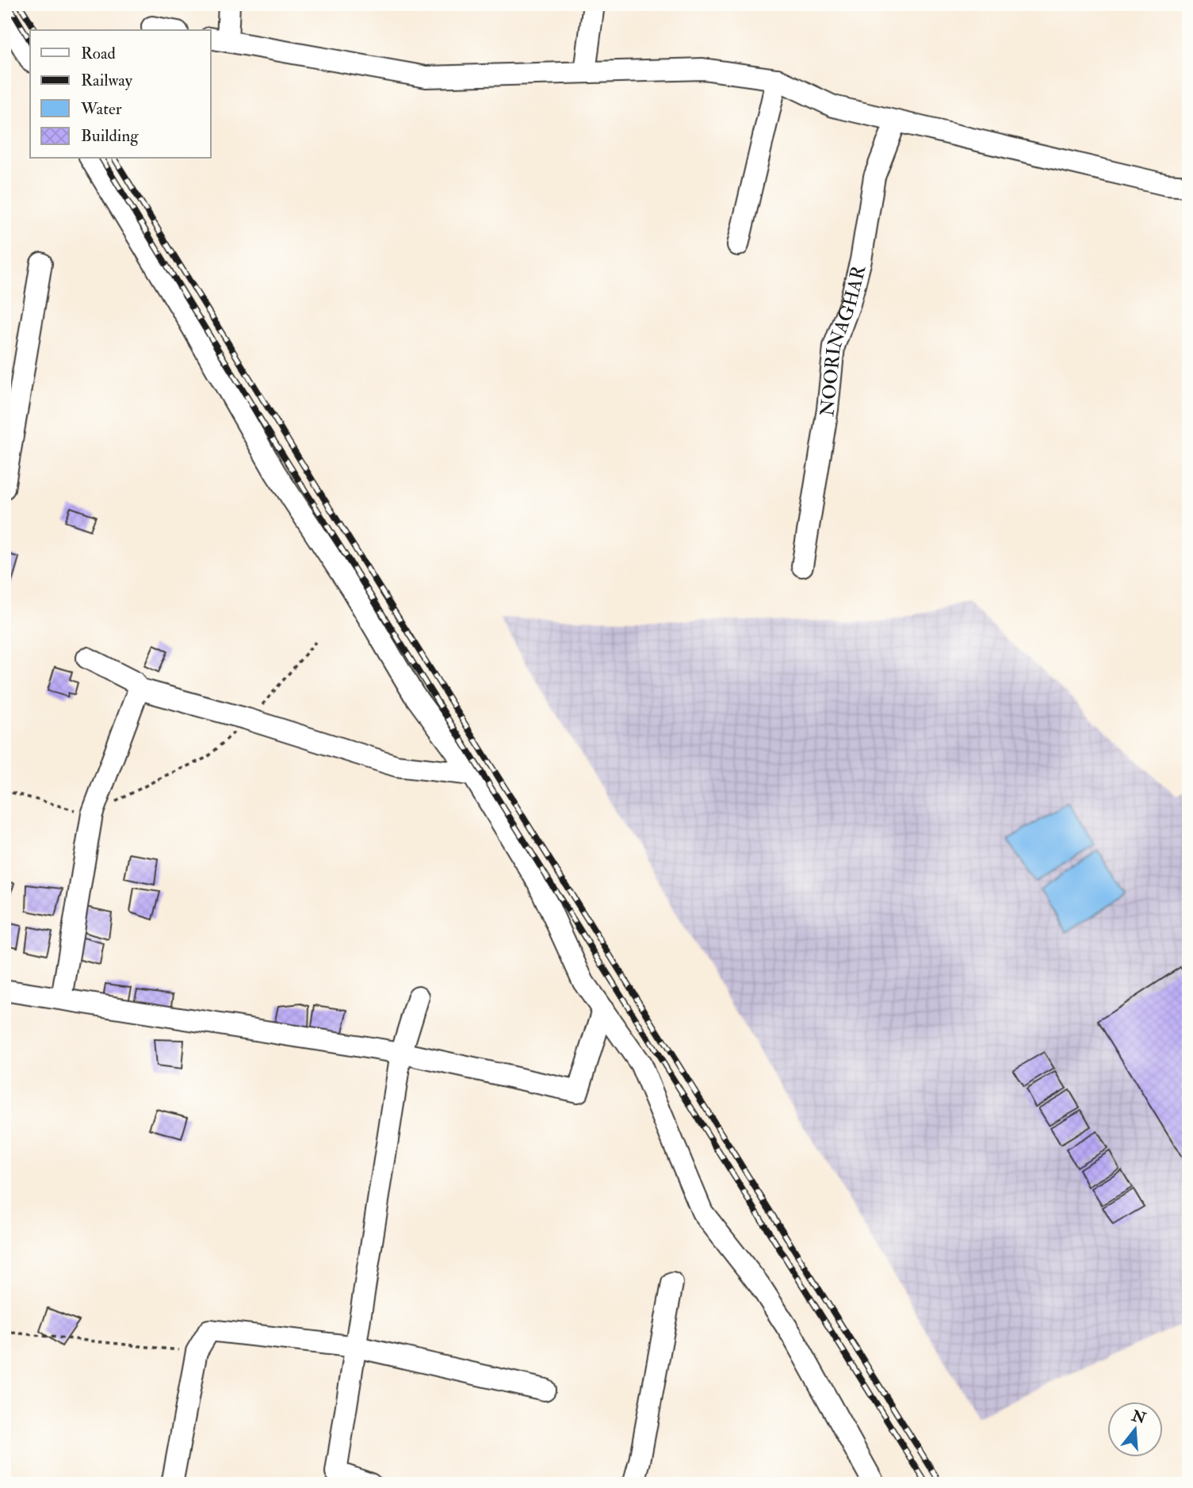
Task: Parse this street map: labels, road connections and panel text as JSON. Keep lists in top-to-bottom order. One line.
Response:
{"streets":{"street":["NOORINAGHAR"]},"legend":["Road","Railway","Water","Building"],"north":"top"}
